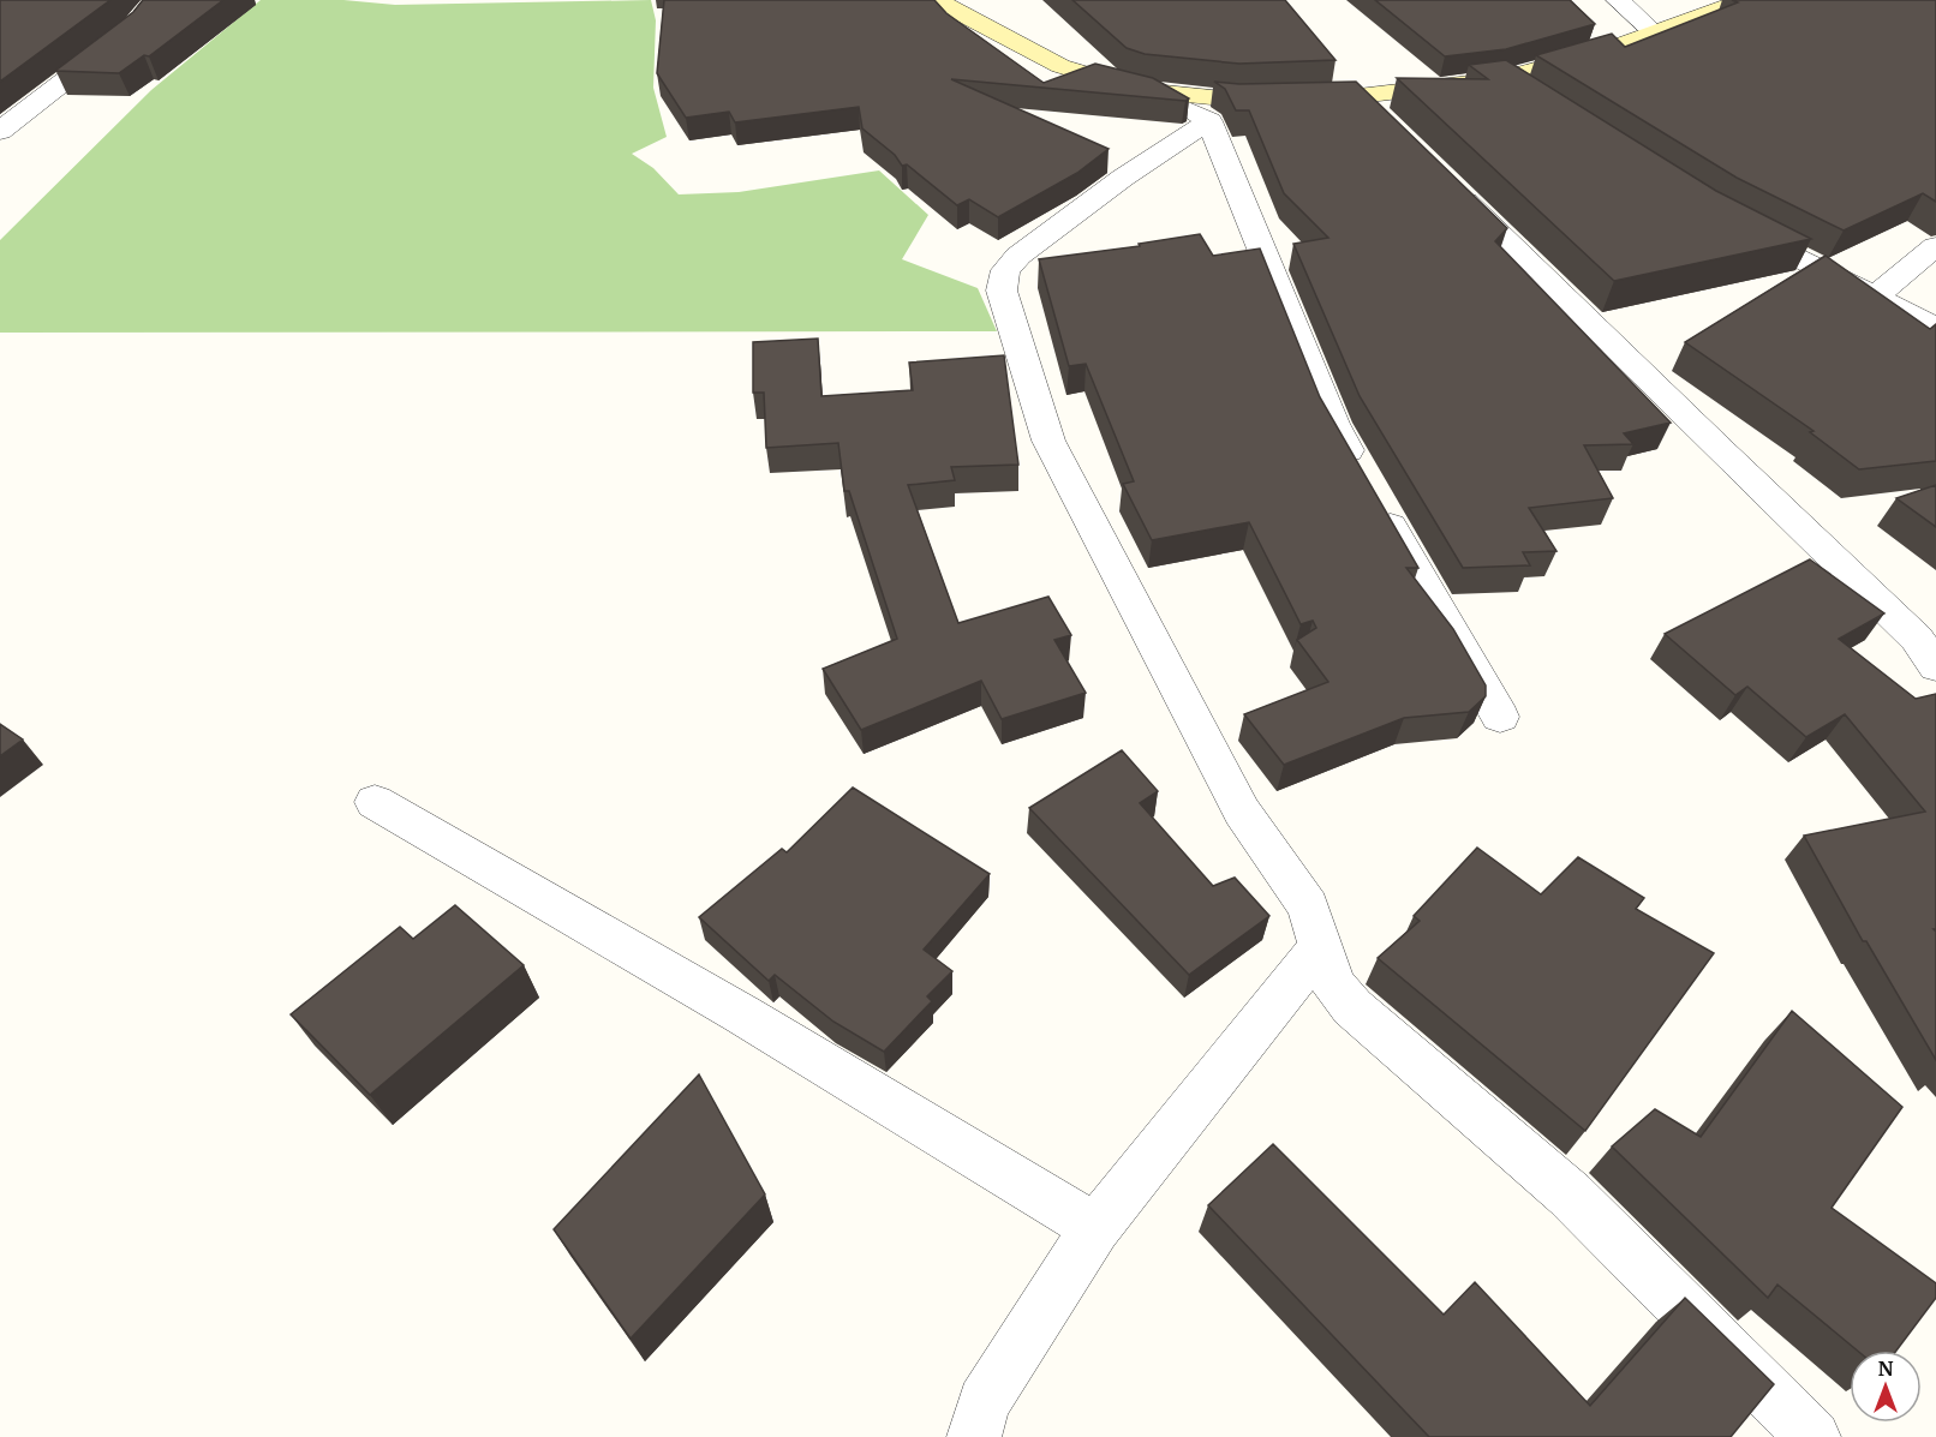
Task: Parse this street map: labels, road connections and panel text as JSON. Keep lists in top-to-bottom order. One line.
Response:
{"north":"top"}
